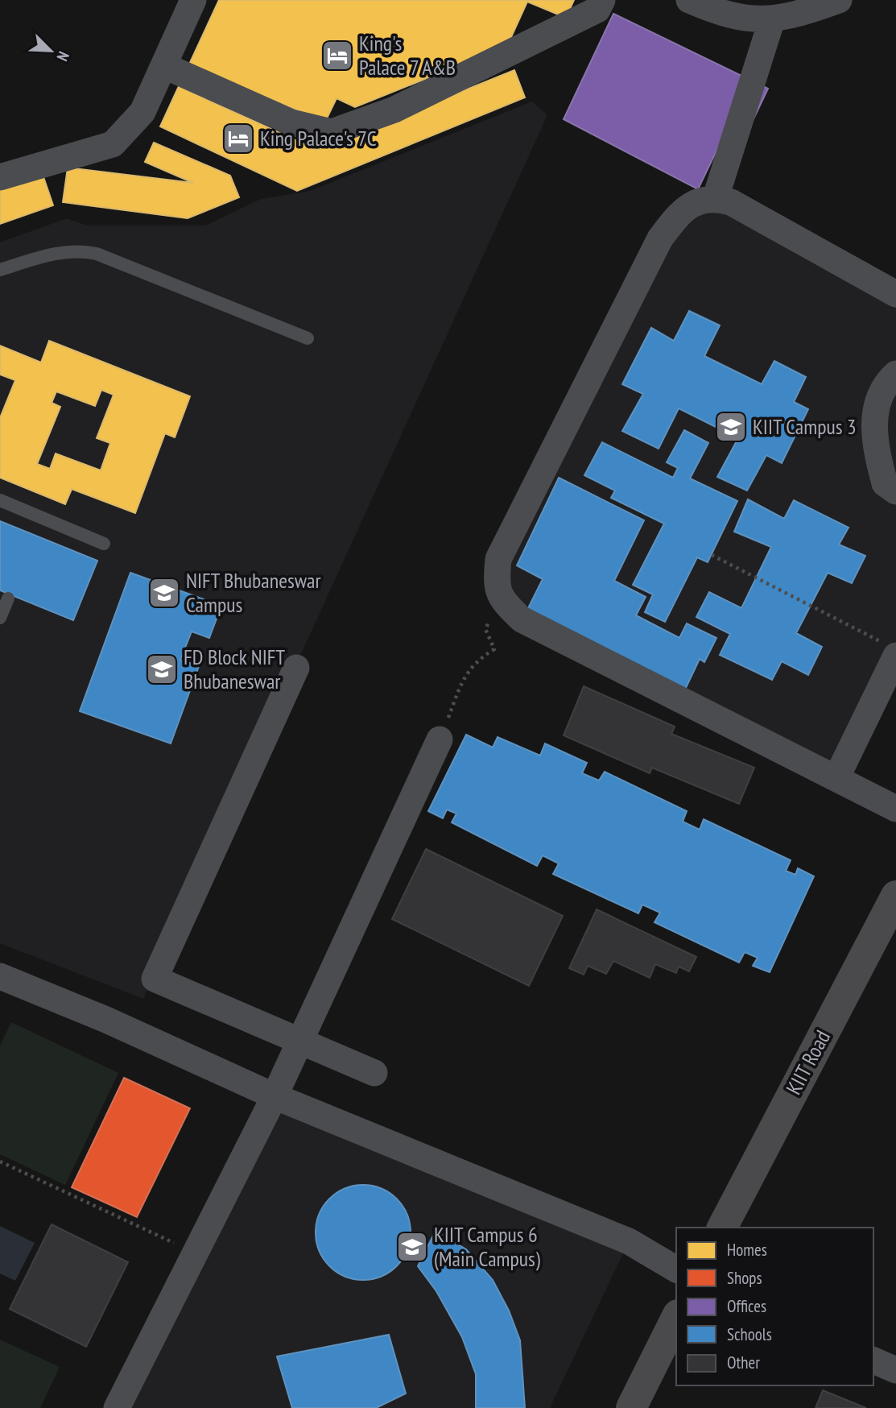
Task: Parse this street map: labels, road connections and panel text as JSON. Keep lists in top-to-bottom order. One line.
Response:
{"streets":{"main road":["KIIT Road"]},"places":{"hotel":["King's Palace 7 A&B","King Palace's 7C"],"school or university":["KIIT Campus 3","NIFT Bhubaneswar Campus","FD Block NIFT Bhubaneswar","KIIT Campus 6 (Main Campus)"]},"legend":["Homes","Shops","Offices","Schools","Other"],"north":"bottom right"}
